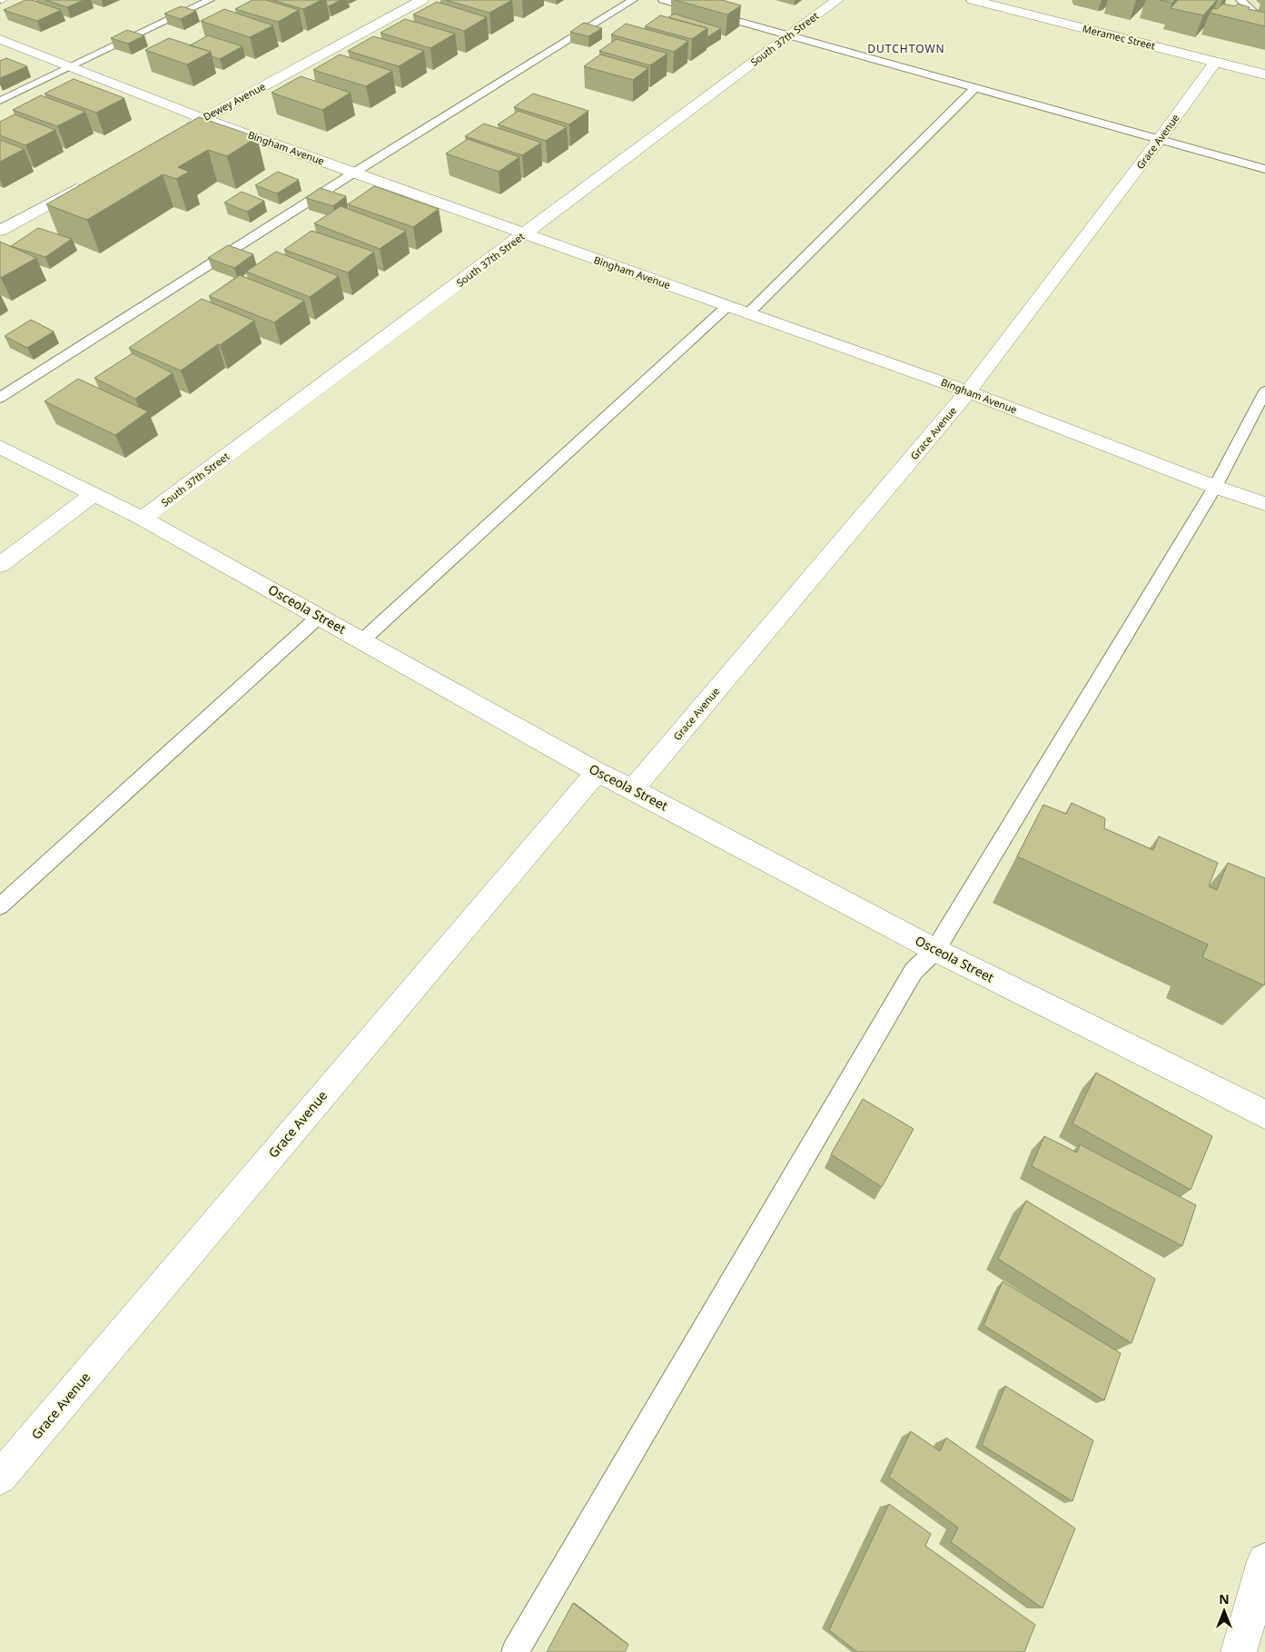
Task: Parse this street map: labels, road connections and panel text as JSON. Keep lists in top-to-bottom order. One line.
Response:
{"streets":{"street":["Meramec Street","South 37th Street","Dewey Avenue","Grace Avenue","Bingham Avenue","Osceola Street"]},"crossings":[["Meramec Street","Grace Avenue"],["South 37th Street","Bingham Avenue"],["South 37th Street","Osceola Street"],["Dewey Avenue","Bingham Avenue"],["Grace Avenue","Bingham Avenue"],["Grace Avenue","Osceola Street"]],"districts":["DUTCHTOWN"],"north":"top"}
